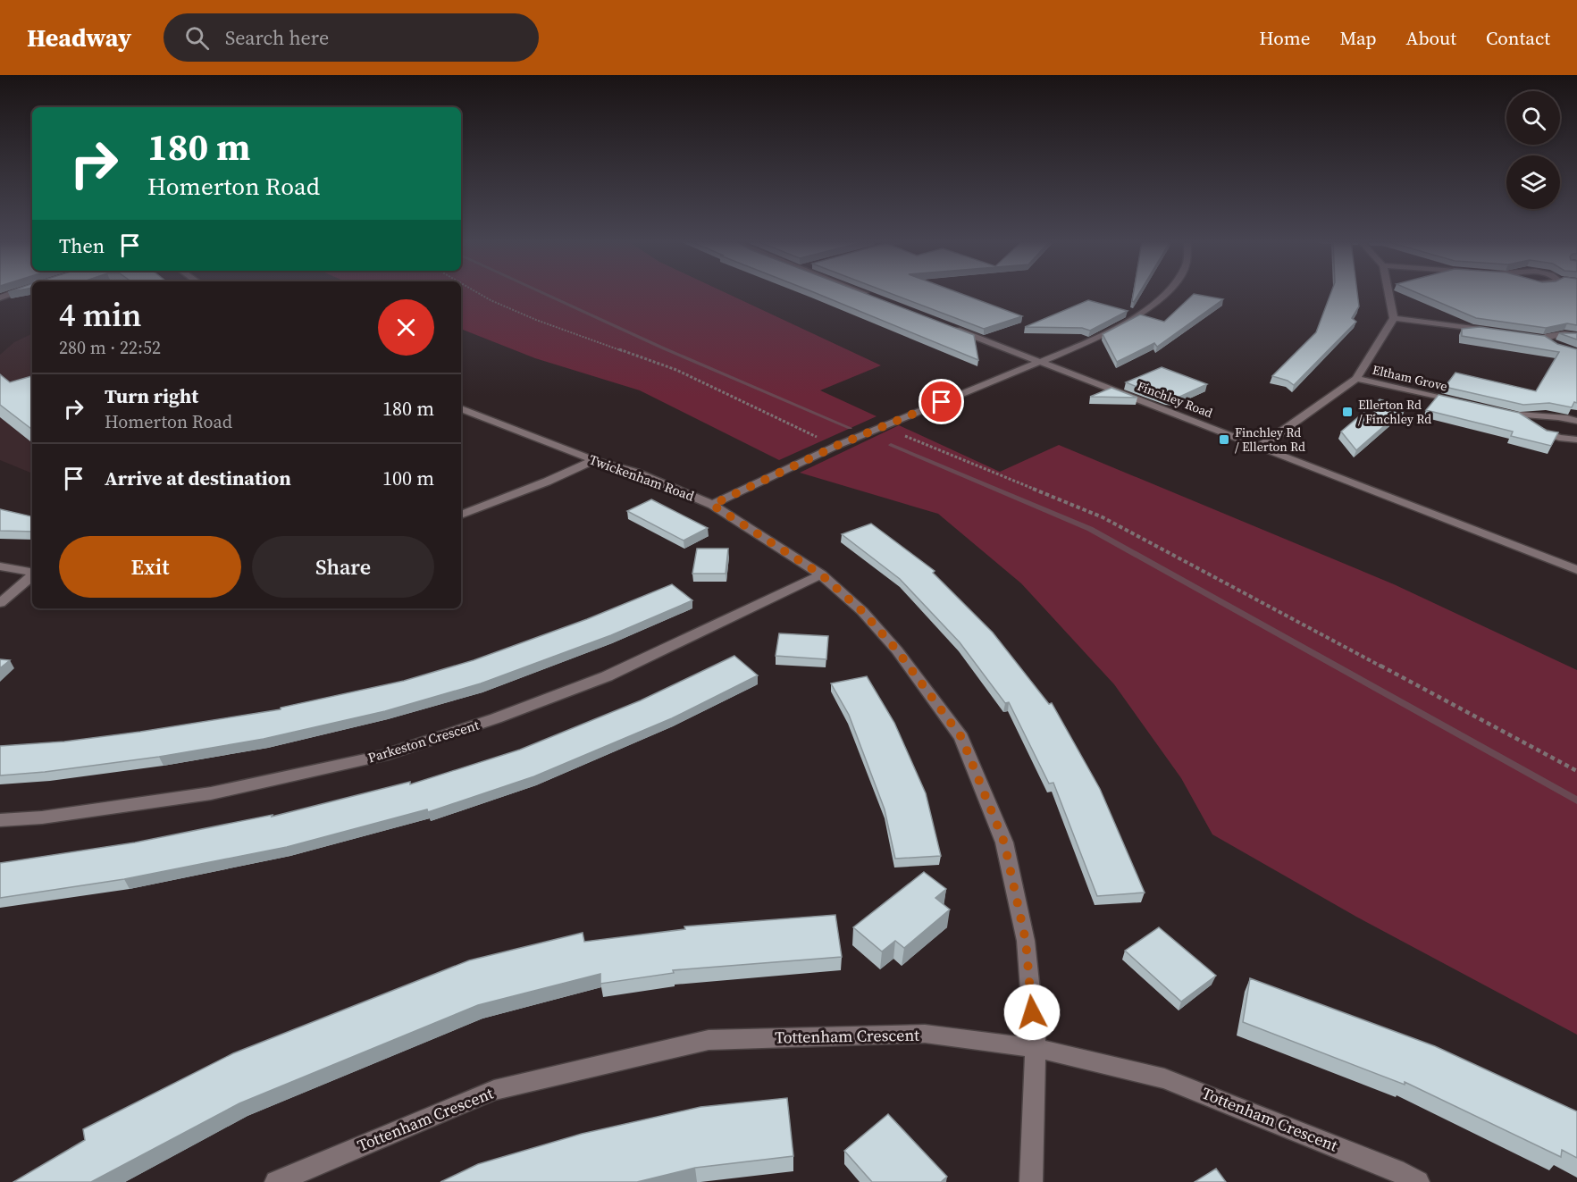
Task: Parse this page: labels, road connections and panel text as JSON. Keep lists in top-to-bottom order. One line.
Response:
{"streets":{"street":["Eltham Grove","Finchley Road","Twickenham Road","Parkeston Crescent","Tottenham Crescent"]},"crossings":[["Twickenham Road","Parkeston Crescent"],["Twickenham Road","Tottenham Crescent"]],"places":{"transit":["Ellerton Rd / Finchley Rd","Finchley Rd / Ellerton Rd"]},"page":{"header":"Headway","search":"Search here","nav":["Home","Map","About","Contact"],"turn":["180 m","Homerton Road"],"then":"Then","heading":["4 min","280 m · 22:52"],"list":[{"name":"Turn right","note":"Homerton Road","value":"180 m"},{"name":"Arrive at destination","value":"100 m"}],"buttons":["Exit","Share"]}}
